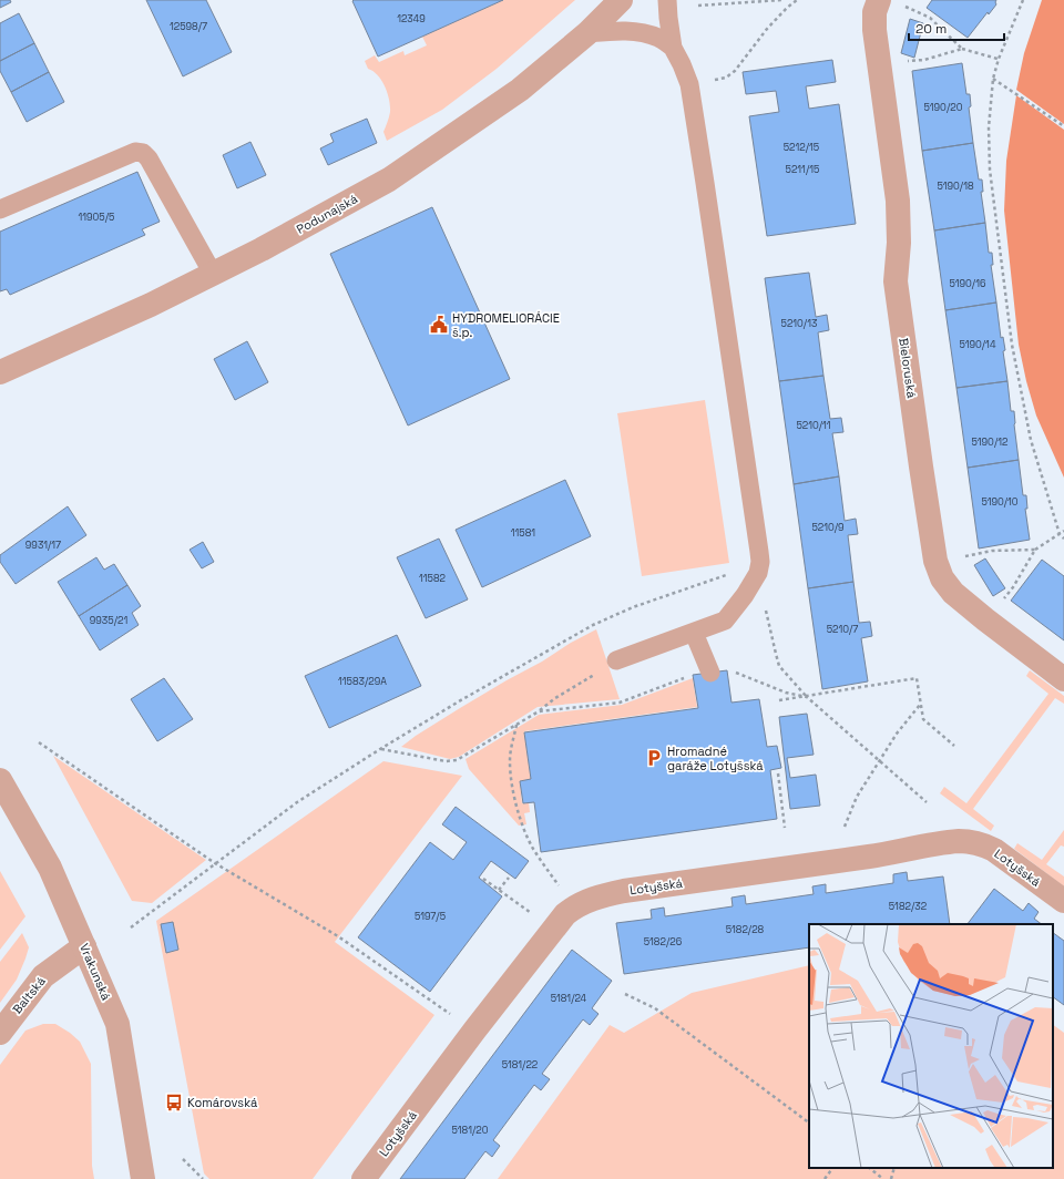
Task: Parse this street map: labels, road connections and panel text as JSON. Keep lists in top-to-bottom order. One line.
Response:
{"streets":{"street":["Podunajská","Bieloruská","Lotyšská","Vrakunská","Baltská"]},"crossings":[["Vrakunská","Baltská"]],"places":{"public building":["HYDROMELIORÁCIE š.p."],"parking":["Hromadné garáže Lotyšská"],"bus stop":["Komárovská"]},"house_numbers":["12349","12598/7","5190/20","5212/15","5211/15","5190/18","11905/5","5190/16","5210/13","5190/14","5210/11","5190/12","5190/10","5210/9","11581","9931/17","11582","9935/21","5210/7","11583/29A","5182/32","5197/5","5182/28","5182/26","5181/24","5181/22","5181/20"],"scale_bar":"20 m"}
